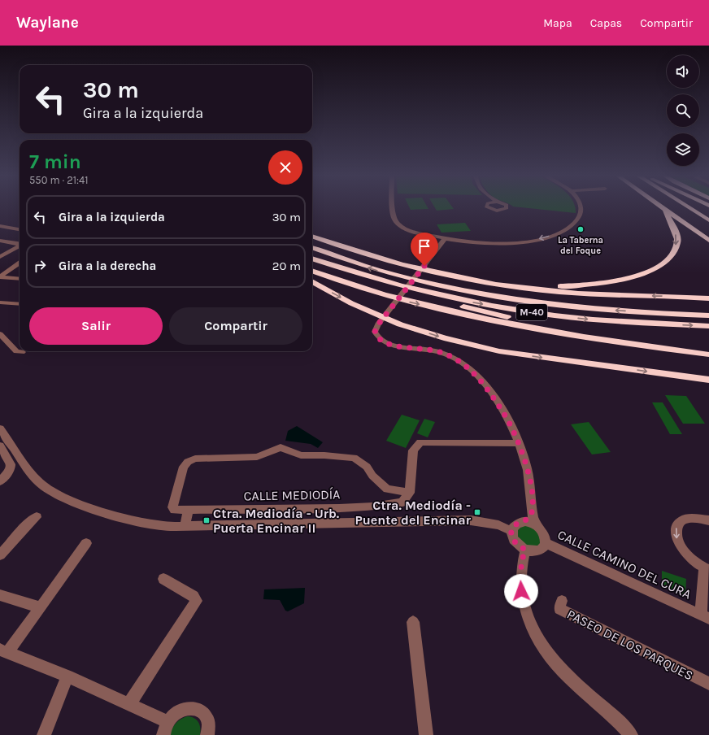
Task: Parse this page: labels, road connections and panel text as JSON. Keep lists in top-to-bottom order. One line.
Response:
{"streets":{"highway":["M-40"],"street":["CALLE MEDIODÍA","CALLE CAMINO DEL CURA","PASEO DE LOS PARQUES"]},"places":{"other":["La Taberna del Foque"],"transit":["Ctra. Mediodía - Puente del Encinar","Ctra. Mediodía - Urb. Puerta Encinar II"]},"page":{"header":"Waylane","nav":["Mapa","Capas","Compartir"],"turn":["30 m","Gira a la izquierda"],"heading":["7 min","550 m · 21:41"],"list":[{"name":"Gira a la izquierda","value":"30 m"},{"name":"Gira a la derecha","value":"20 m"}],"buttons":["Salir","Compartir"]}}
